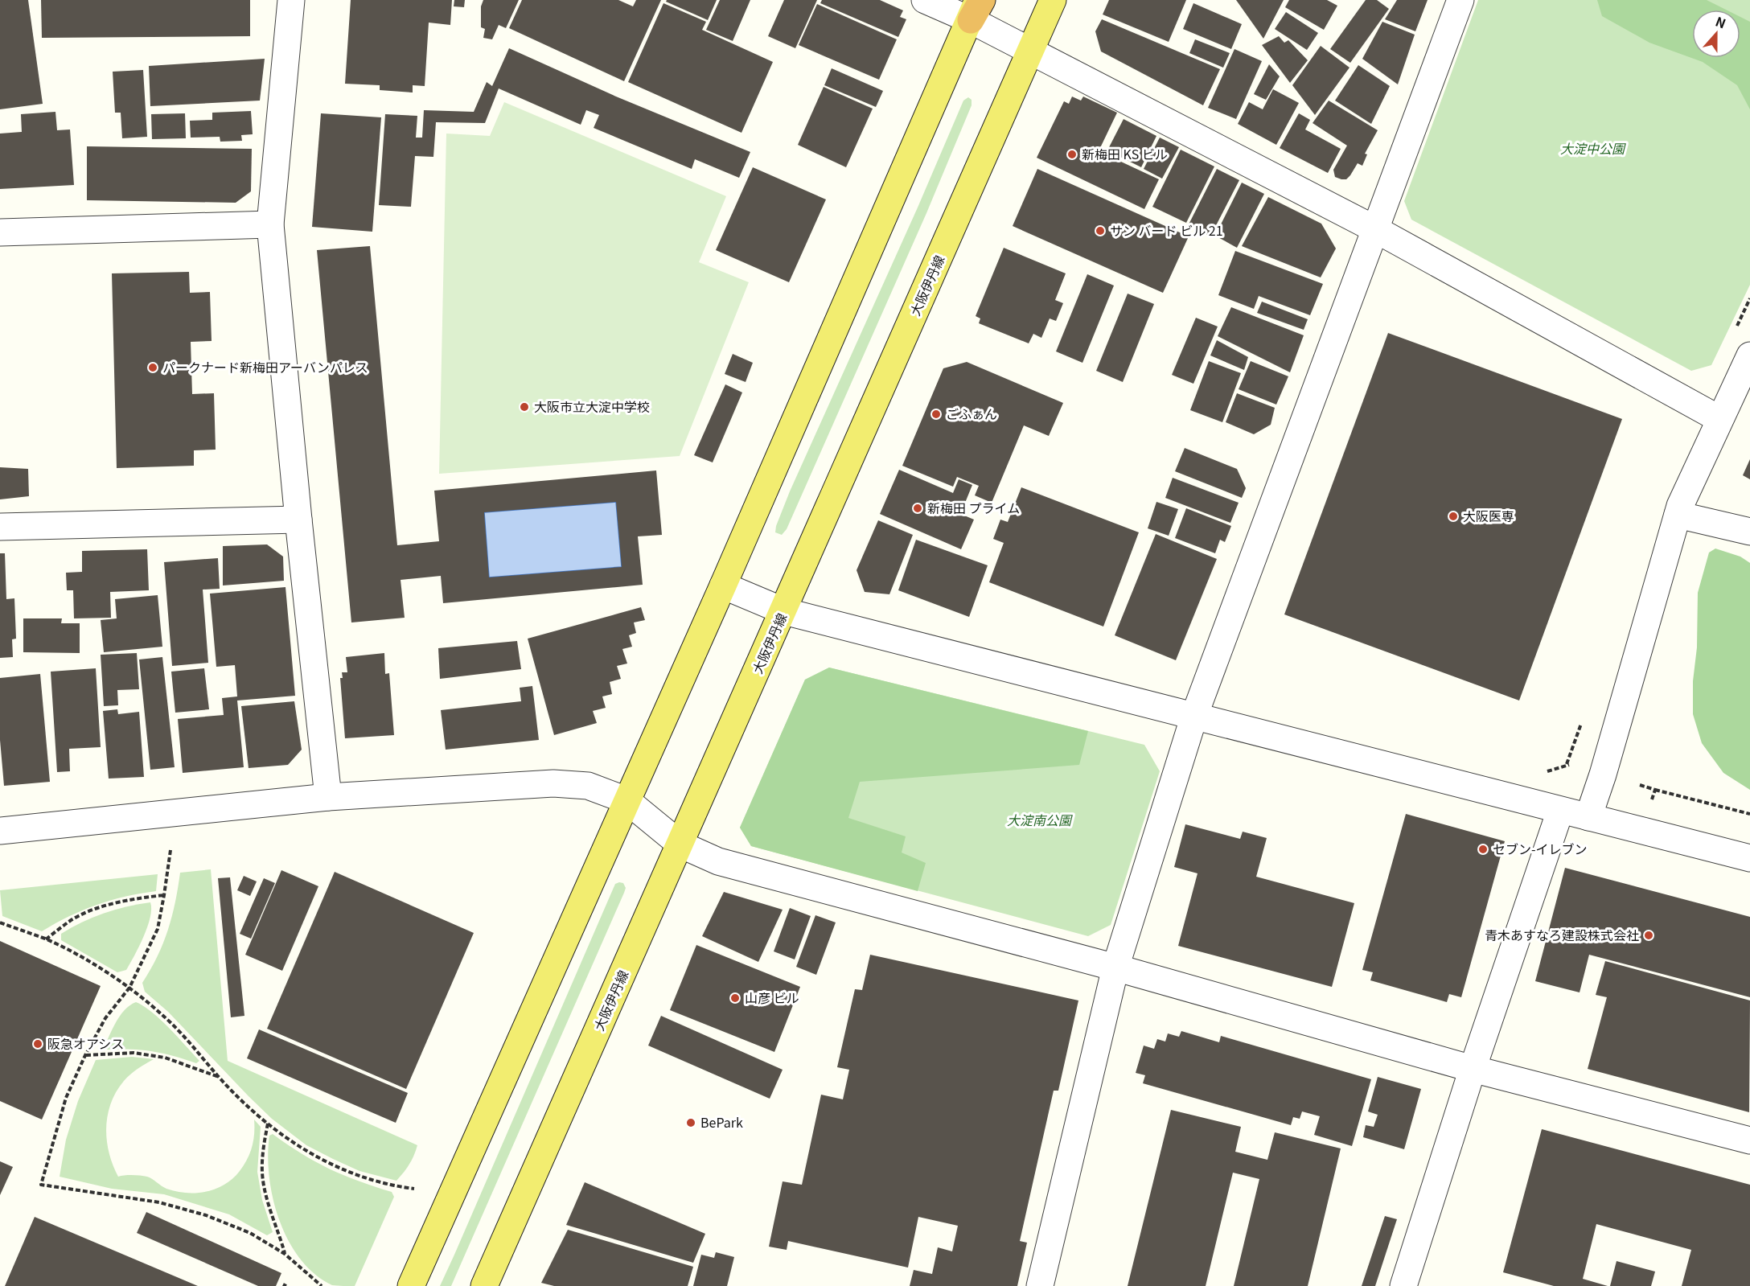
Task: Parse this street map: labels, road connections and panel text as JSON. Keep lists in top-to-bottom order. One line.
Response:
{"streets":{"main road":["大阪伊丹線"]},"parks":["大淀中公園","大淀南公園"],"places":["新梅田 KS ビル","サン バード ビル 21","パークナード新梅田アーバンパレス","大阪市立大淀中学校","ごふぁん","新梅田 プライム","大阪医専","セブン-イレブン","青木あすなろ建設株式会社","山彦 ビル","阪急オアシス","BePark"],"north":"top"}
